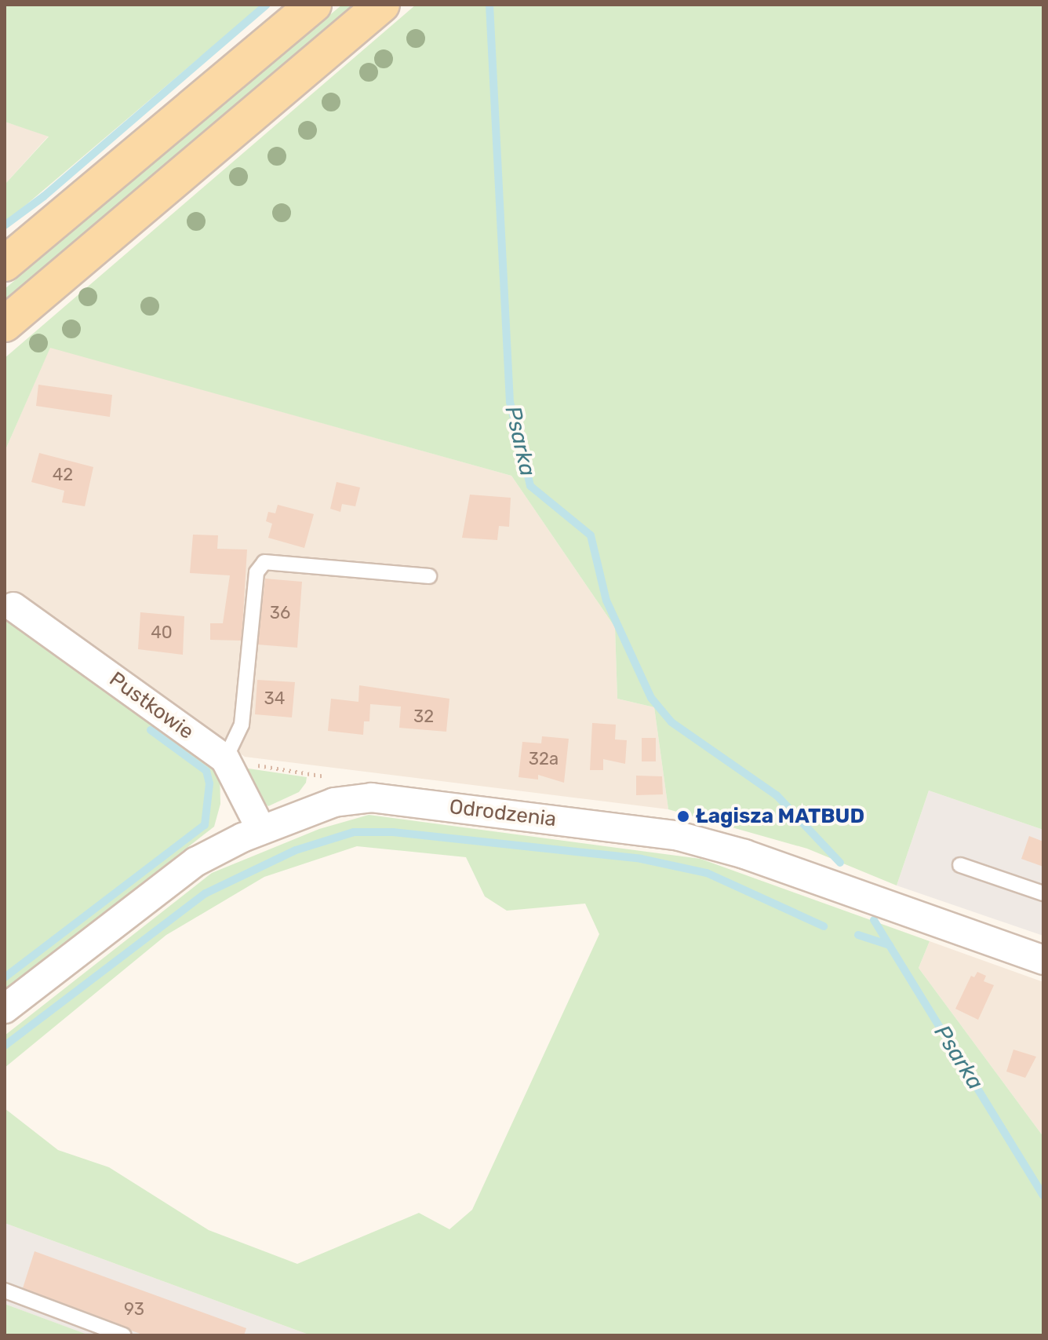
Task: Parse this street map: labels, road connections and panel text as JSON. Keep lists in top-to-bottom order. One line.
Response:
{"streets":{"street":["Pustkowie","Odrodzenia"]},"crossings":[["Pustkowie","Odrodzenia"]],"water":["Psarka"],"places":["Łagisza MATBUD"],"house_numbers":["42","36","40","34","32","32a","93"]}
